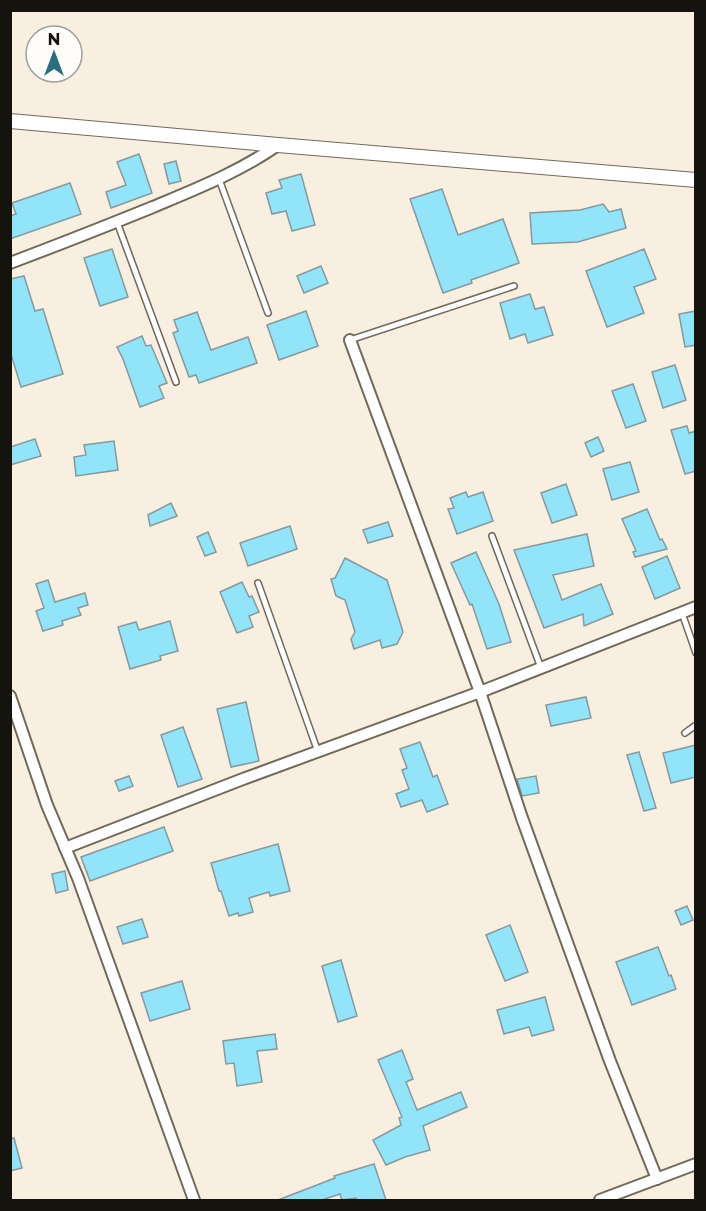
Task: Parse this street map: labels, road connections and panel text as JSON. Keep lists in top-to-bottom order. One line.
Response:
{"north":"top"}
